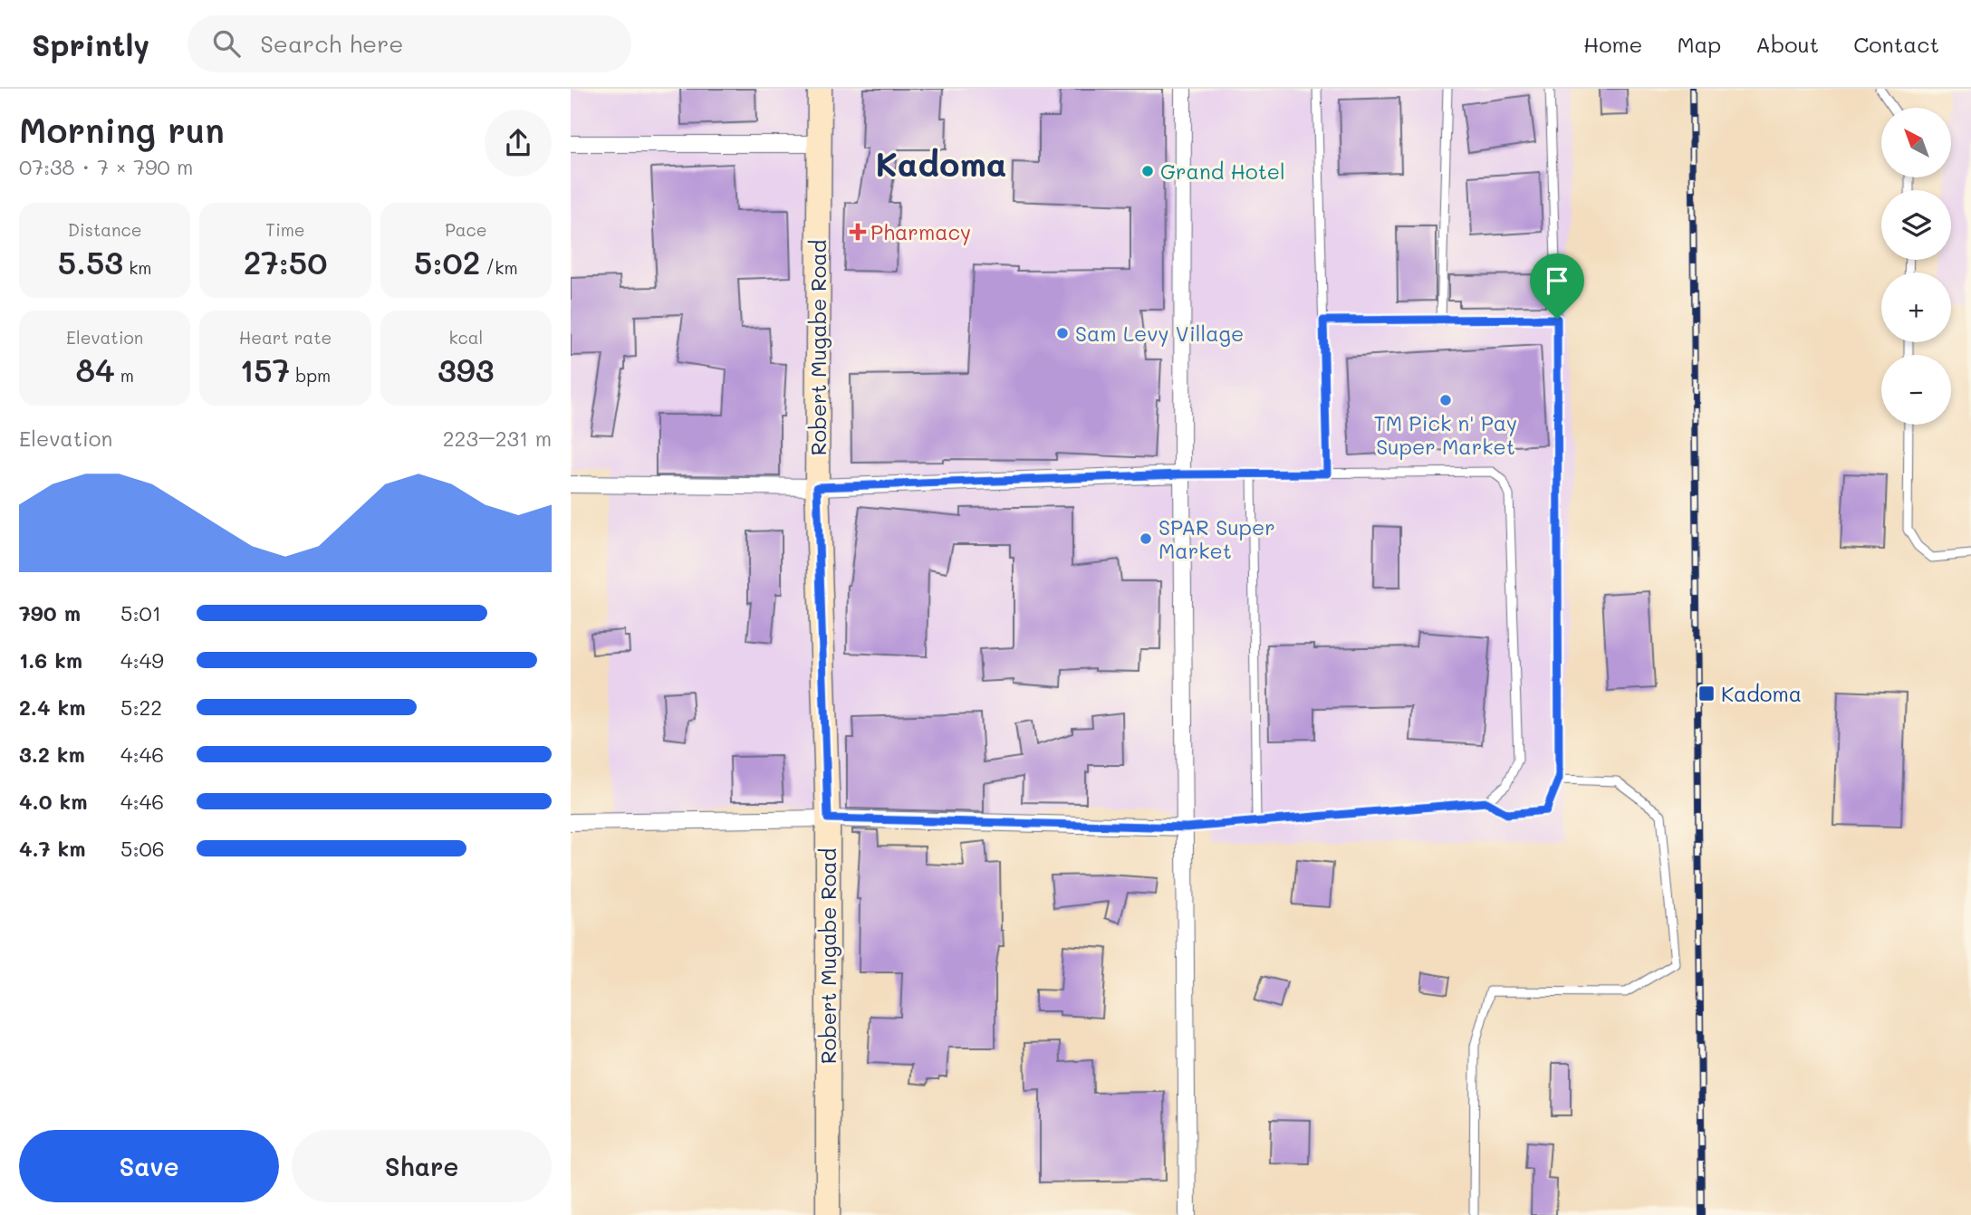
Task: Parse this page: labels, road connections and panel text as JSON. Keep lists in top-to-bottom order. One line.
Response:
{"streets":{"street":["Robert Mugabe Road"]},"districts":["Kadoma"],"places":{"other":["Grand Hotel","Sam Levy Village","TM Pick n' Pay Super Market","SPAR Super Market"],"health":["Pharmacy"],"transit":["Kadoma"]},"north":"top left","page":{"header":"Sprintly","search":"Search here","nav":["Home","Map","About","Contact"],"heading":["Morning run","07:38 · 7 × 790 m"],"map_buttons":["+","−"],"stats":[["Distance","5.53 km"],["Time","27:50"],["Pace","5:02 /km"],["Elevation","84 m"],["Heart rate","157 bpm"],["kcal","393"]],"chart":["Elevation","223–231 m"],"list":[{"name":"790 m","note":"5:01"},{"name":"1.6 km","note":"4:49"},{"name":"2.4 km","note":"5:22"},{"name":"3.2 km","note":"4:46"},{"name":"4.0 km","note":"4:46"},{"name":"4.7 km","note":"5:06"}],"buttons":["Save","Share"]}}
